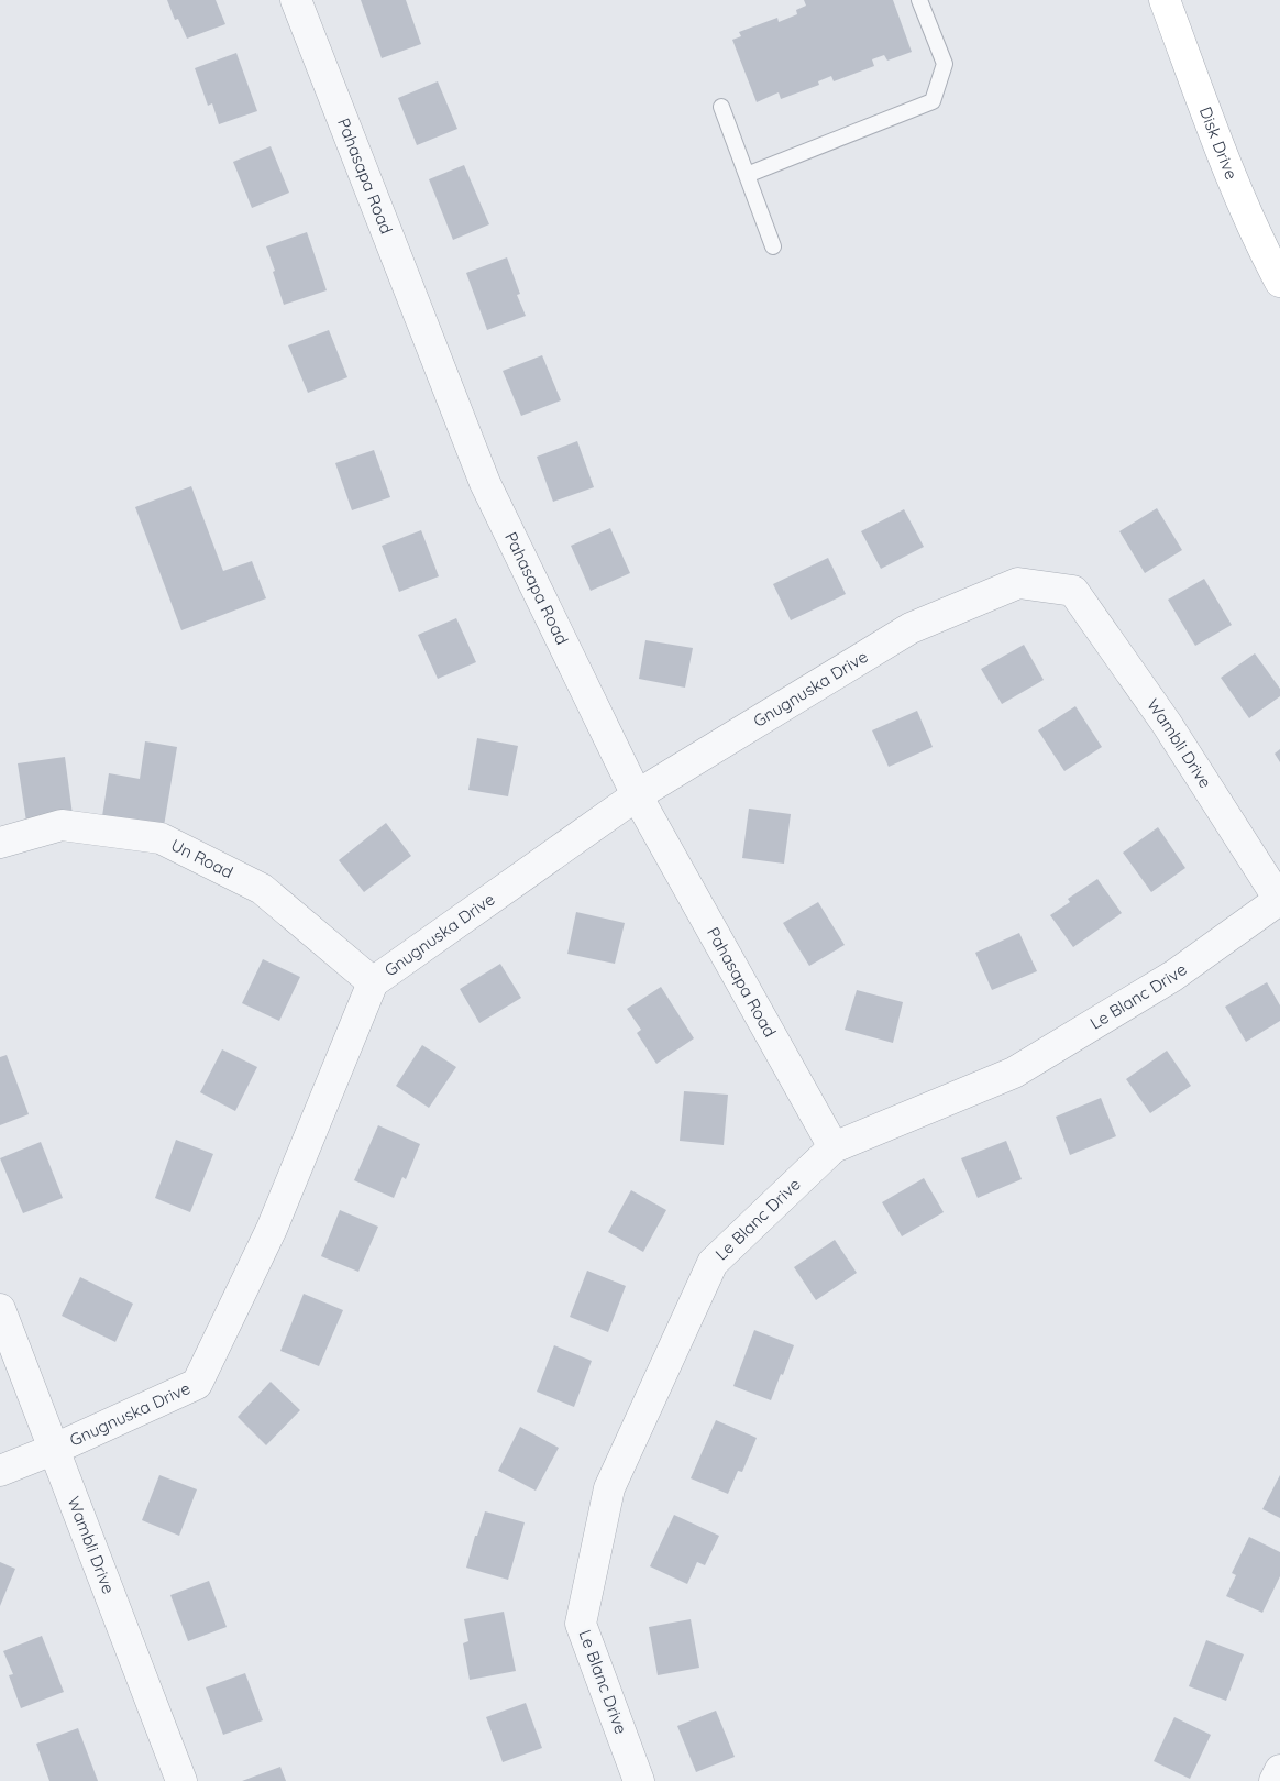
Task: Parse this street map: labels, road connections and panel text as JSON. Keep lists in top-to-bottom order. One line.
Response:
{"streets":{"street":["Disk Drive","Pahasapa Road","Gnugnuska Drive","Wambli Drive","Un Road","Le Blanc Drive"]},"crossings":[["Pahasapa Road","Gnugnuska Drive"],["Pahasapa Road","Le Blanc Drive"],["Gnugnuska Drive","Wambli Drive"],["Gnugnuska Drive","Un Road"],["Wambli Drive","Le Blanc Drive"]]}
